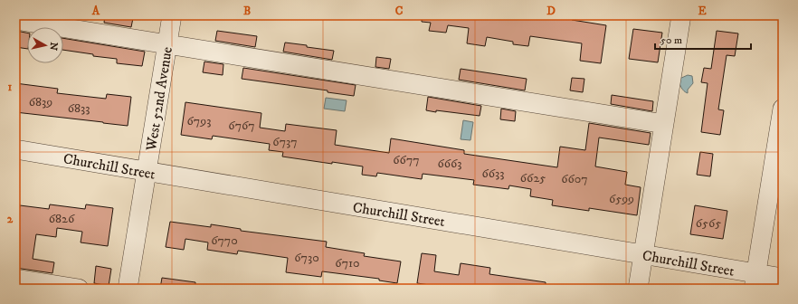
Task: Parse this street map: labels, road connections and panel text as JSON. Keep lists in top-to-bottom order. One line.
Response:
{"streets":{"street":["West 52nd Avenue","Churchill Street"]},"crossings":[["West 52nd Avenue","Churchill Street"]],"house_numbers":["6839","6833","6793","6767","6737","6677","6663","6633","6625","6607","6599","6826","6565","6770","6730","6710"],"scale_bar":"50 m","north":"right","grid":{"columns":["A","B","C","D","E"],"rows":["1","2"]}}
